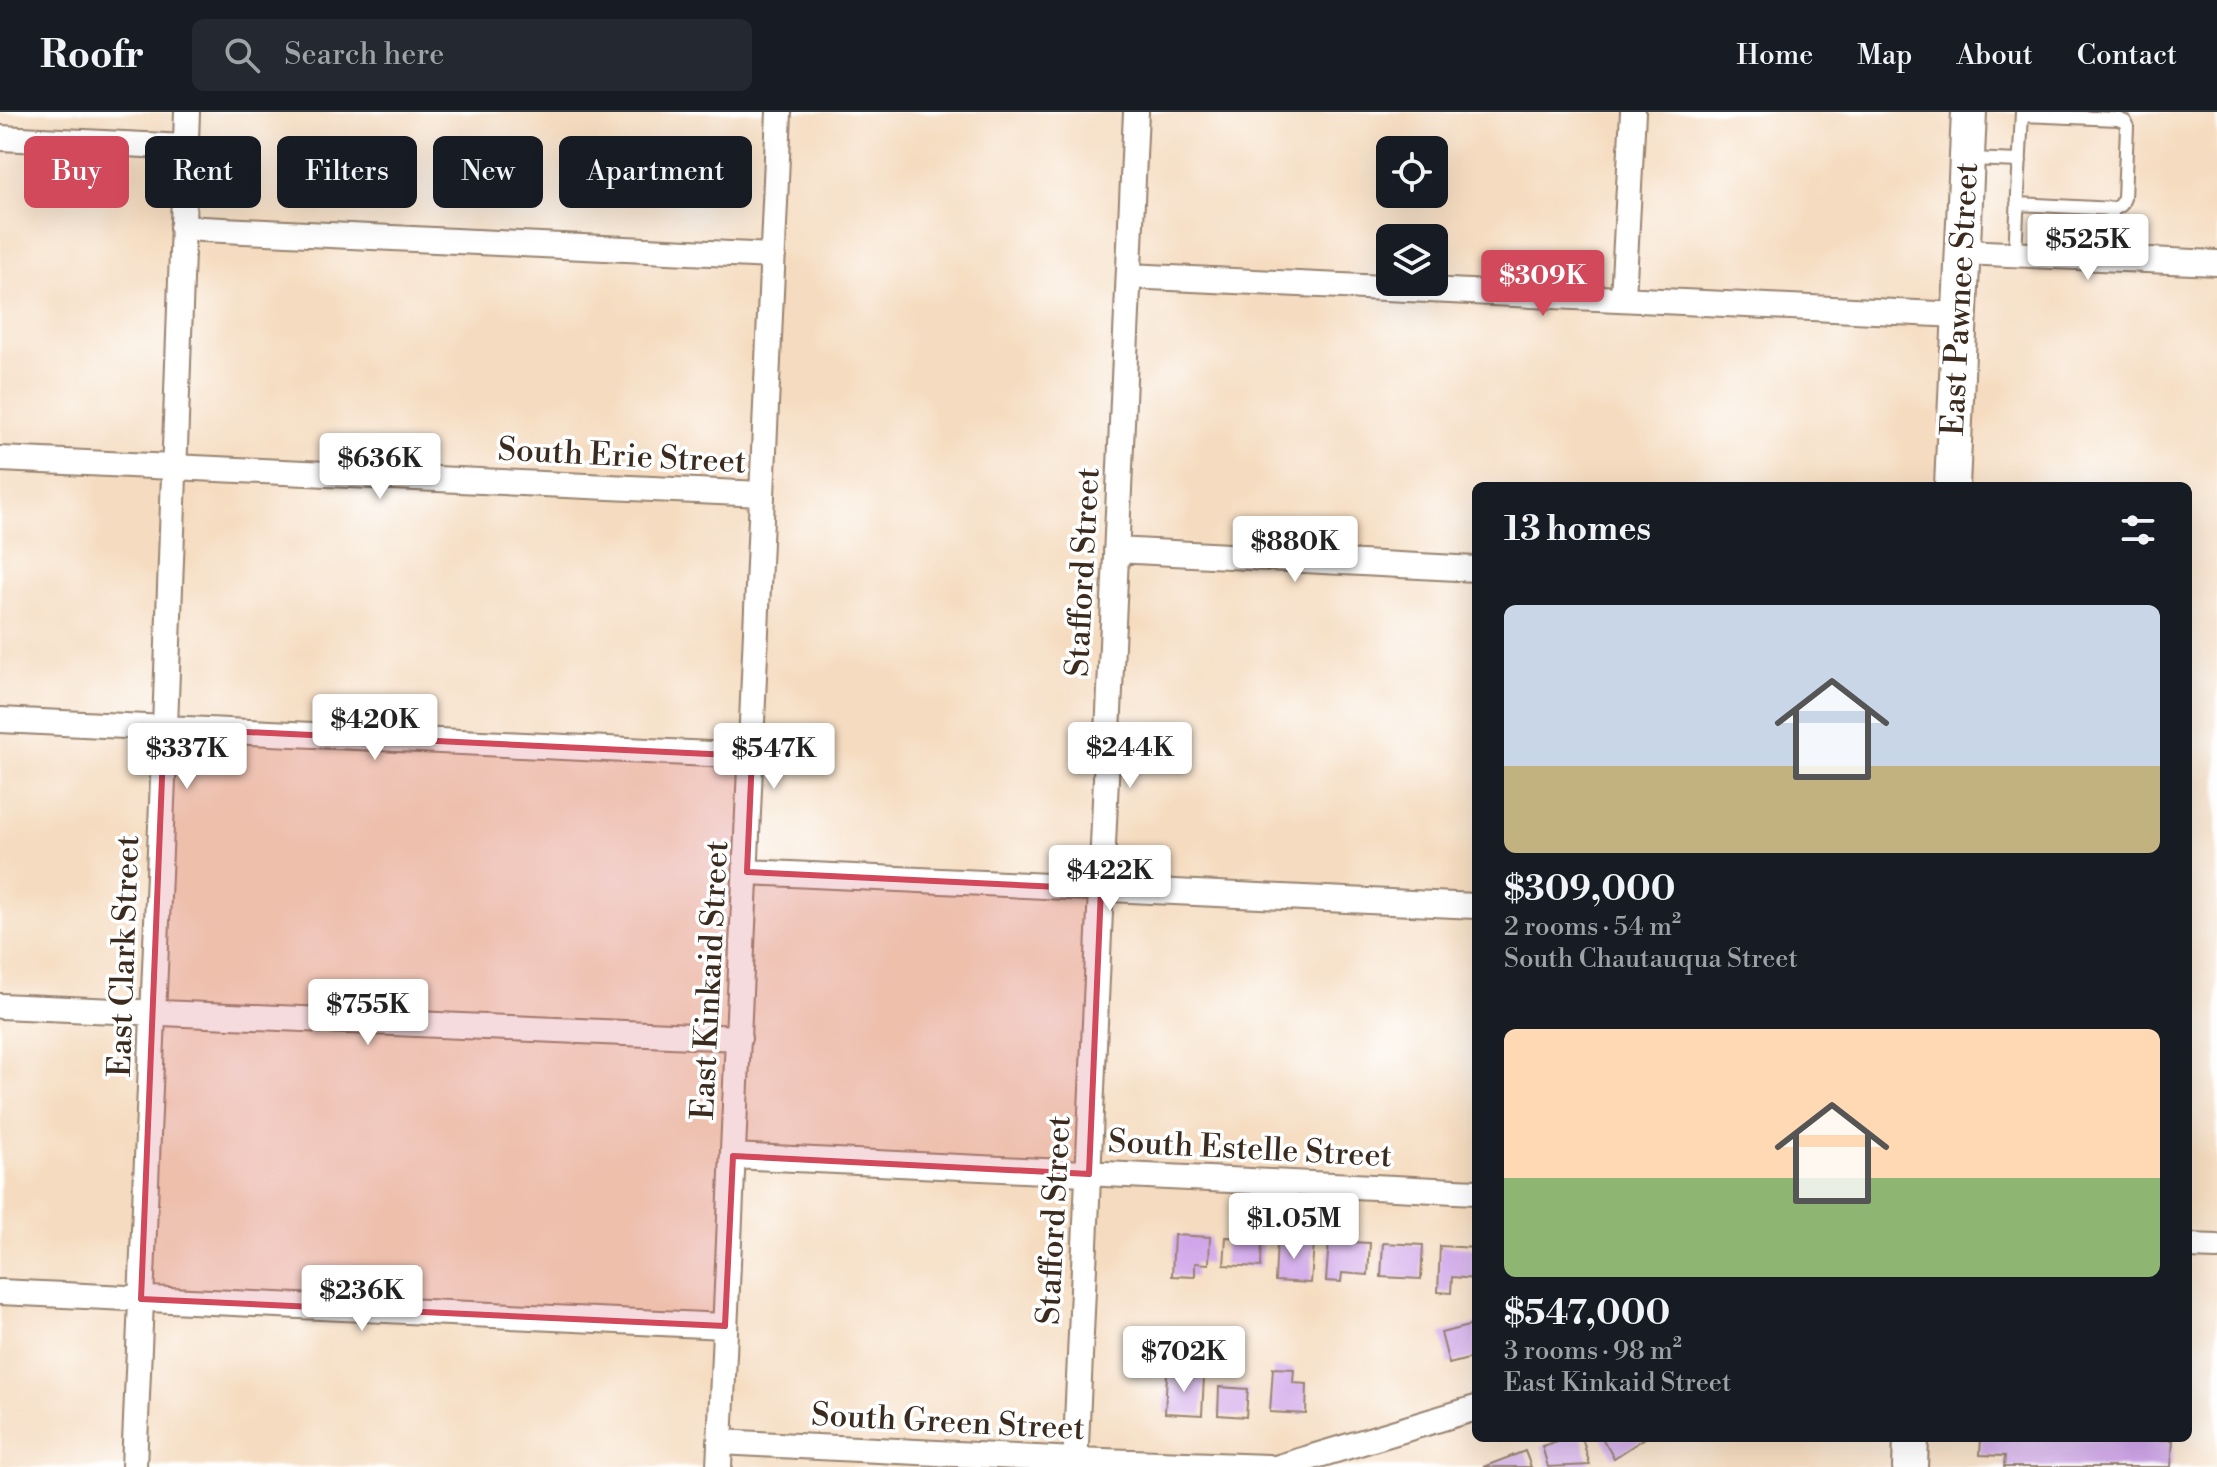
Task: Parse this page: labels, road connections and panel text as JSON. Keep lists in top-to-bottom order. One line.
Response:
{"streets":{"main road":["East Pawnee Street"],"street":["South Erie Street","Stafford Street","East Clark Street","East Kinkaid Street","South Estelle Street","South Green Street"]},"crossings":[["South Erie Street","East Clark Street"],["South Erie Street","East Kinkaid Street"],["Stafford Street","South Estelle Street"],["Stafford Street","South Green Street"],["East Kinkaid Street","South Estelle Street"],["East Kinkaid Street","South Green Street"]],"page":{"header":"Roofr","search":"Search here","nav":["Home","Map","About","Contact"],"chip":["Buy","Rent","Filters","New","Apartment"],"price":["$525K","$309K","$636K","$880K","$420K","$244K","$337K","$547K","$422K","$755K","$1.05M","$236K","$702K"],"heading":"13 homes","list":[{"name":"$309,000","note":"2 rooms · 54 m² · South Chautauqua Street"},{"name":"$547,000","note":"3 rooms · 98 m² · East Kinkaid Street"}]}}
